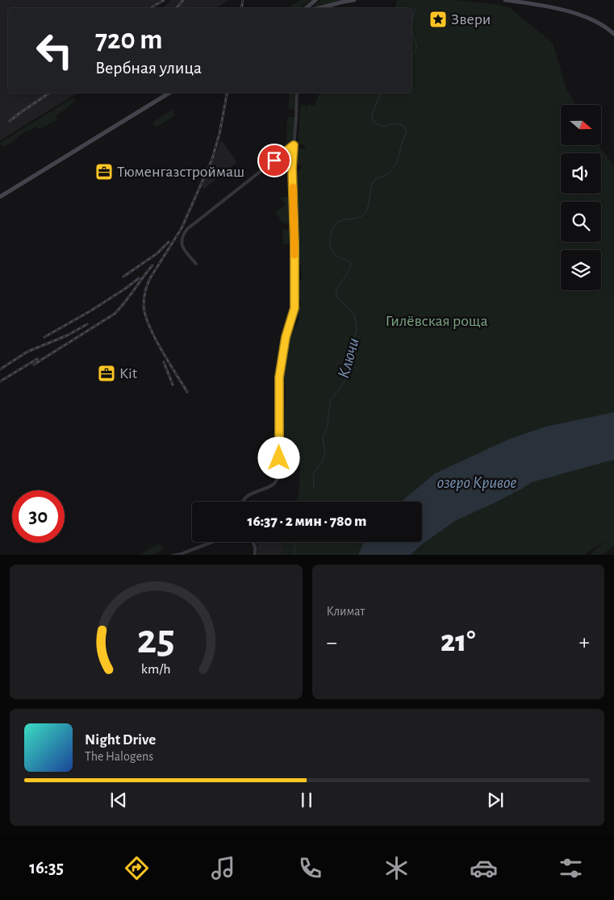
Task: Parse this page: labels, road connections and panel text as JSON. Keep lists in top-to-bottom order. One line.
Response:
{"water":["Ключи","озеро Кривое"],"parks":["Гилёвская роща"],"places":{"place":["Звери"],"office":["Тюменгазстроймаш","Kit"]},"north":"right","page":{"turn":["720 m","Вербная улица"],"limit":"30","trip":"16:37 · 2 мин · 780 m","tile":"Климат","heat":["−","21°","+"],"song":["Night Drive","The Halogens"],"tabs":"16:35","gauge":["25","km/h"]}}
